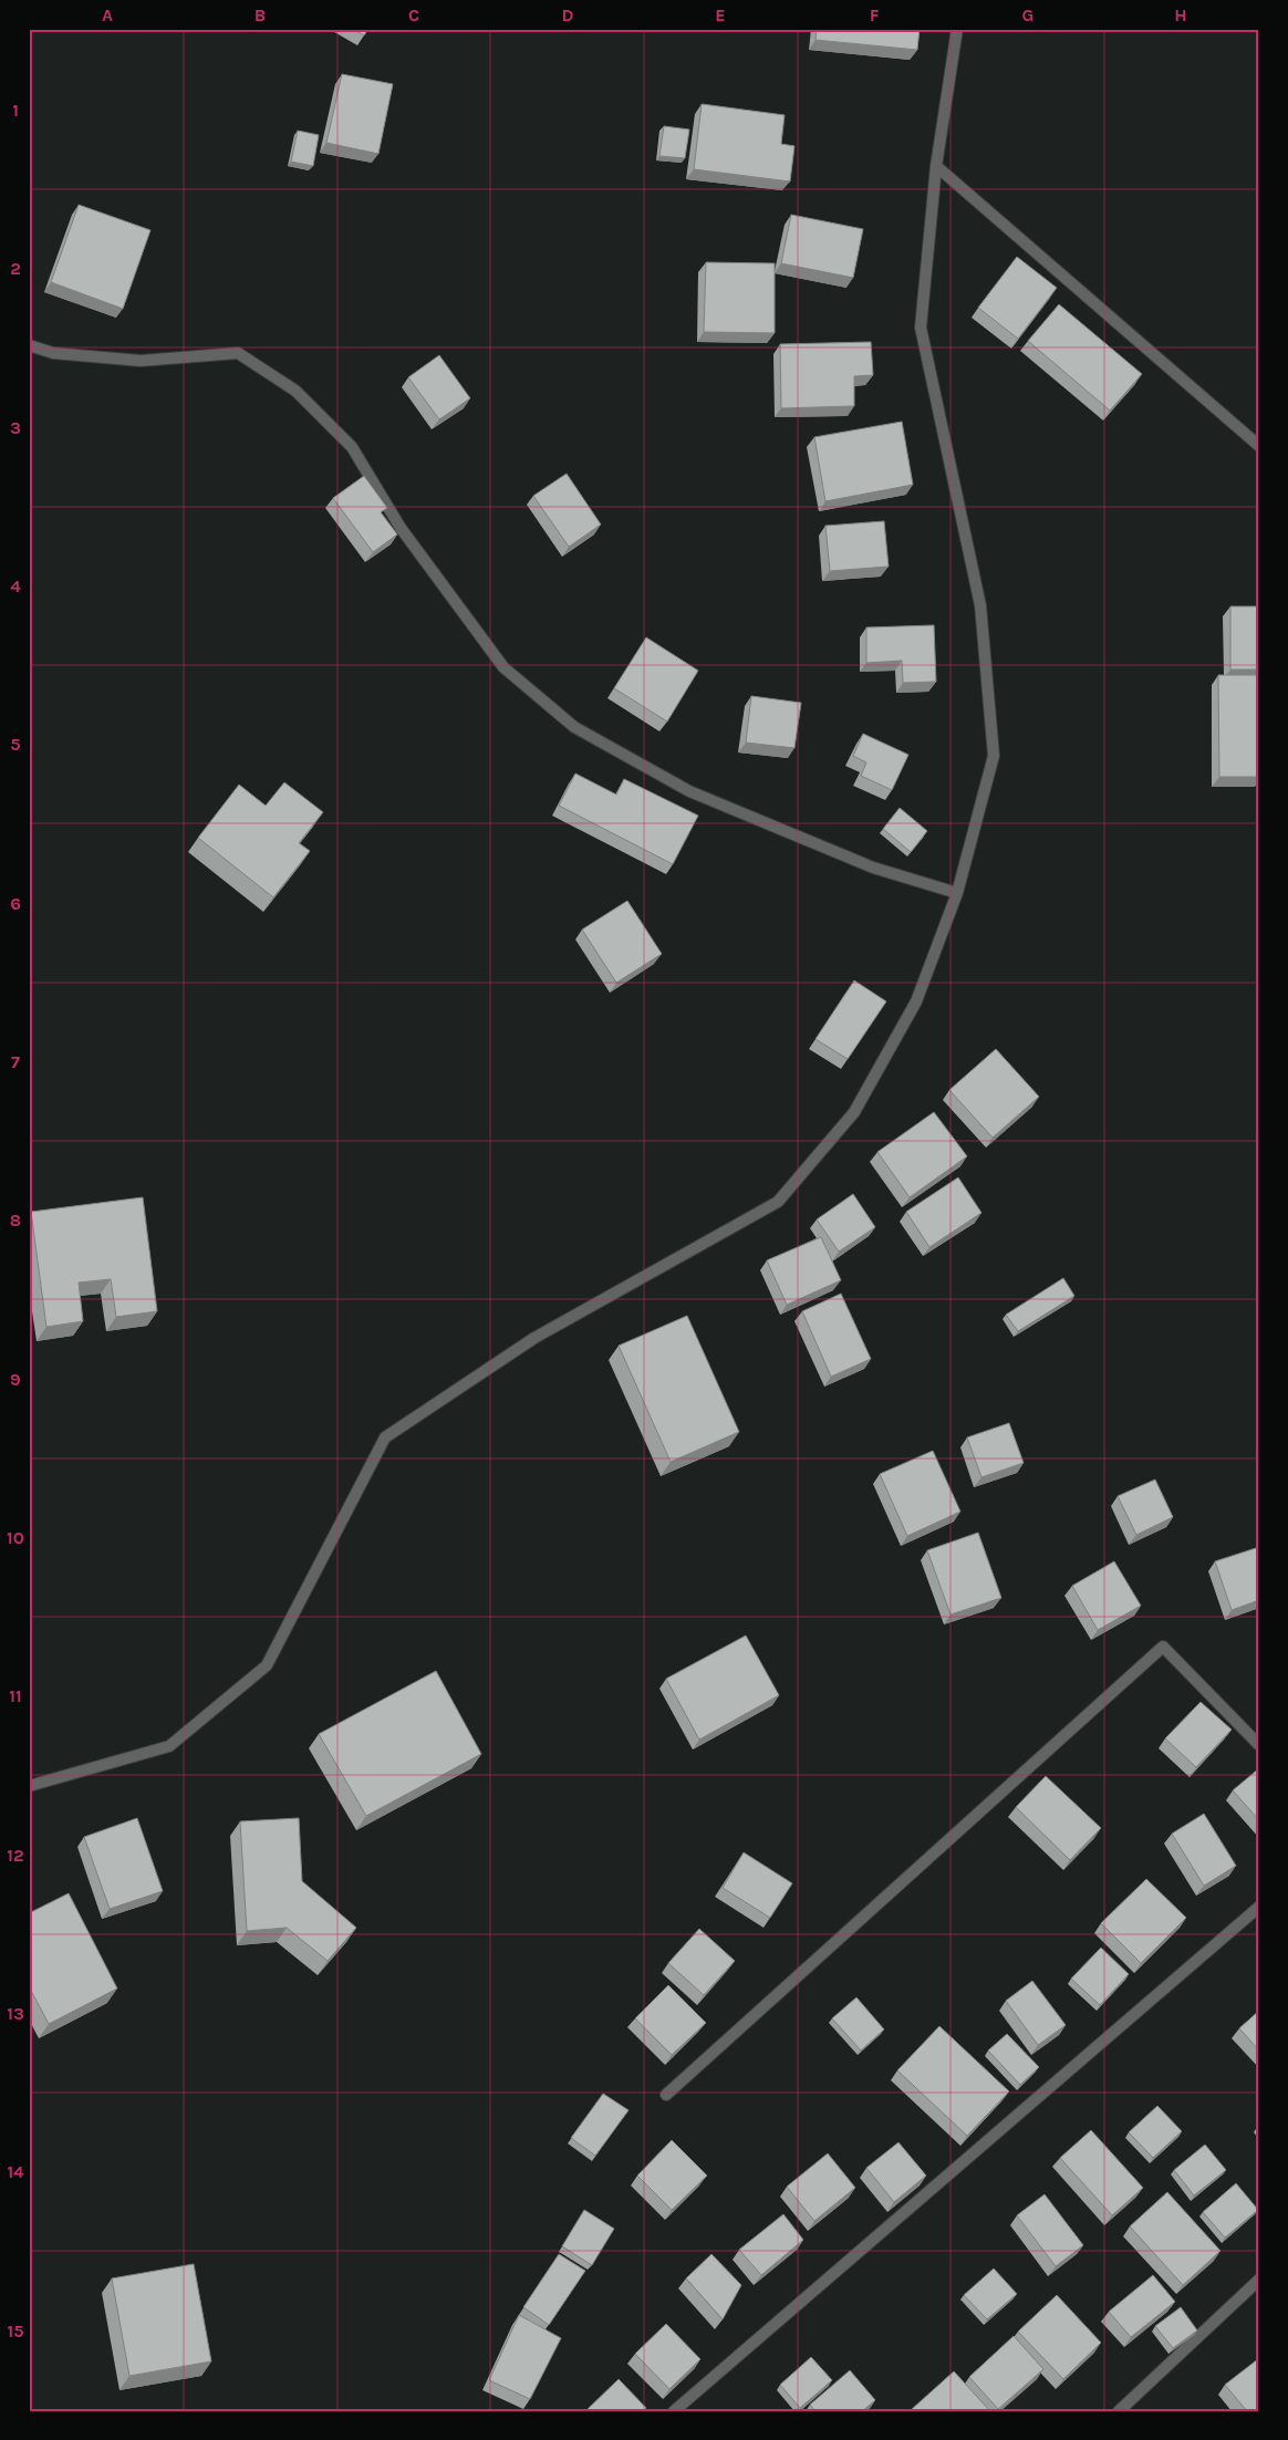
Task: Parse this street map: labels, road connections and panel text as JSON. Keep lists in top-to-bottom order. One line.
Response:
{"grid":{"columns":["A","B","C","D","E","F","G","H"],"rows":["1","2","3","4","5","6","7","8","9","10","11","12","13","14","15"]}}
